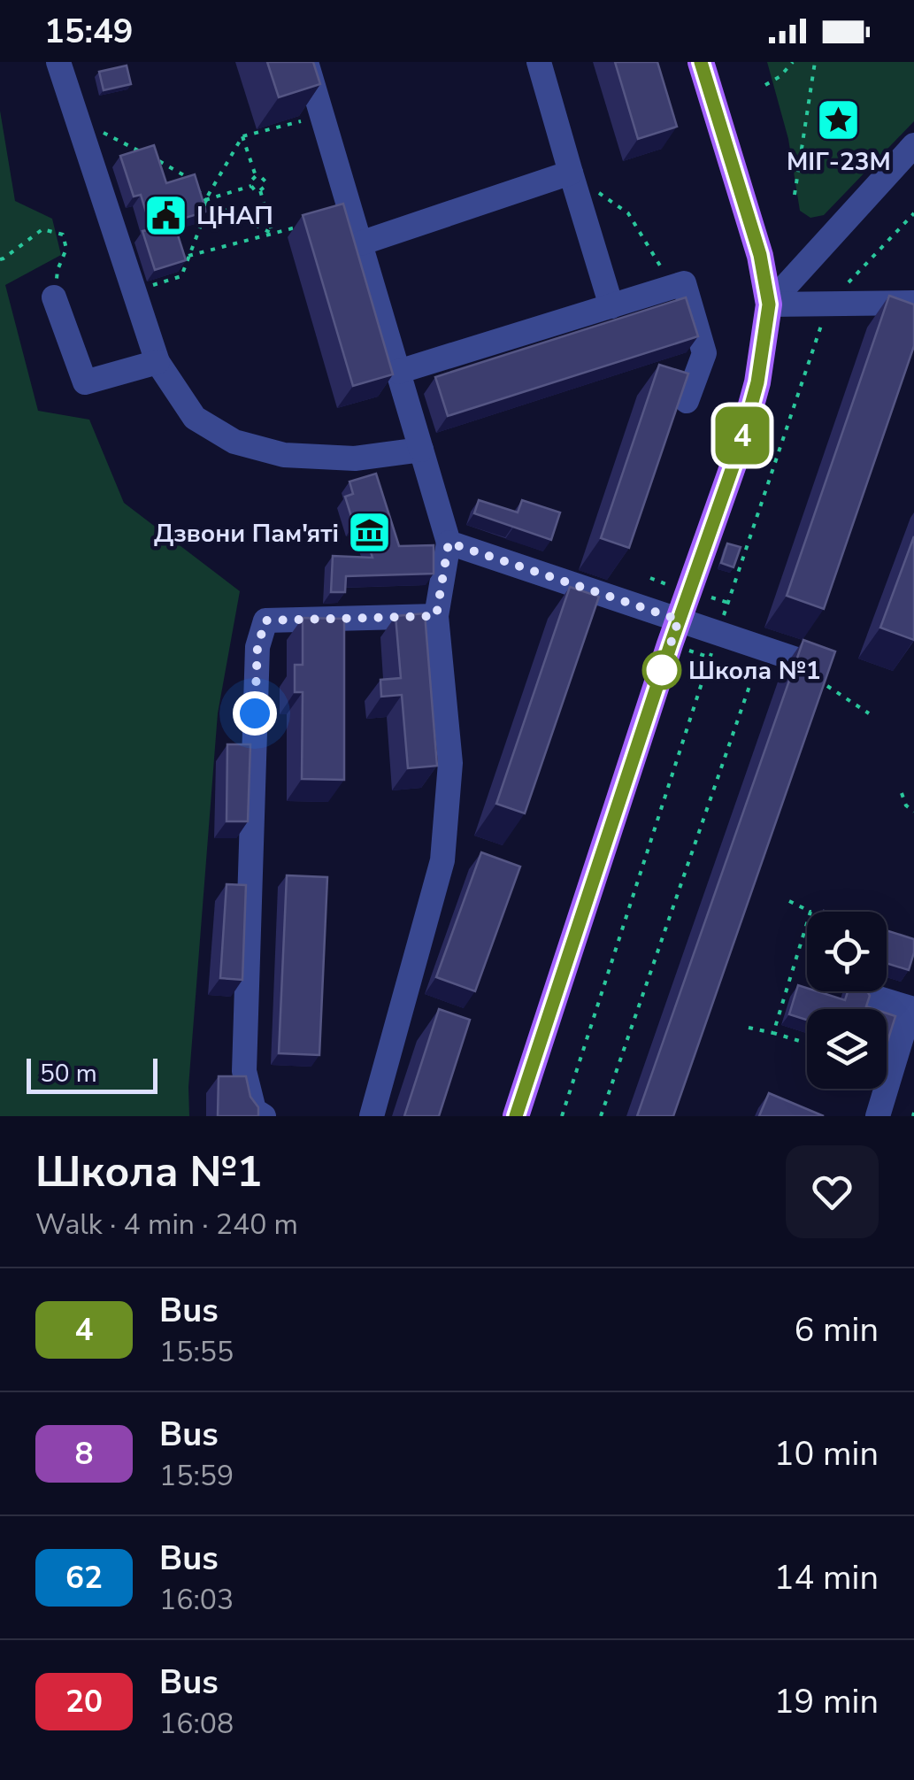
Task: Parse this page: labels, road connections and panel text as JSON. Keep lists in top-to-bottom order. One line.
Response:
{"places":{"place":["МІГ-23М"],"public building":["ЦНАП"],"museum":["Дзвони Пам'яті"],"other":["Школа №1"]},"lines":["bus line 4"],"scale_bar":"50 m","page":{"status":"15:49","on_map":"4","scale":"50 m","heading":["Школа №1","Walk · 4 min · 240 m"],"list":[{"mark":"4","name":"Bus","note":"15:55","value":"6 min"},{"mark":"8","name":"Bus","note":"15:59","value":"10 min"},{"mark":"62","name":"Bus","note":"16:03","value":"14 min"},{"mark":"20","name":"Bus","note":"16:08","value":"19 min"}]}}
